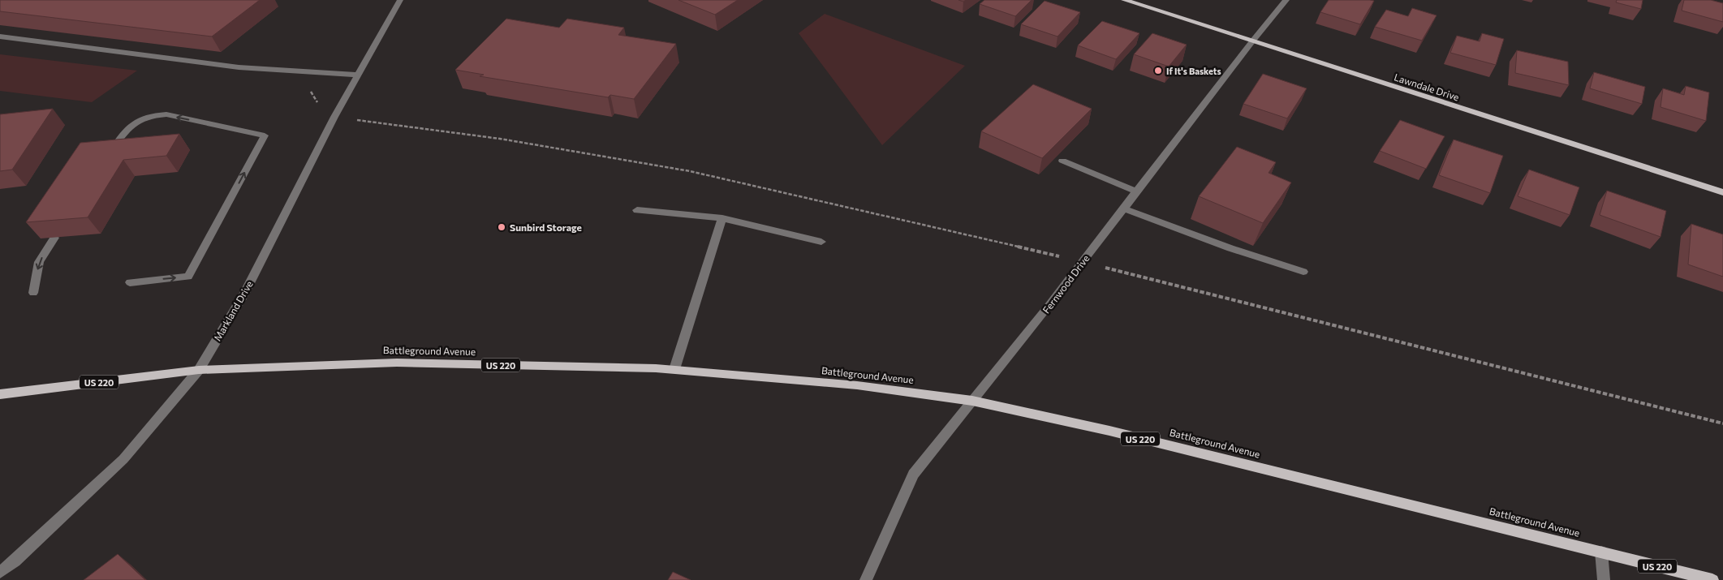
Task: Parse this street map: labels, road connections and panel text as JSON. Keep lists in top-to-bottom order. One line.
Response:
{"streets":{"main road":["Lawndale Drive","Battleground Avenue","US 220"],"street":["Fernwood Drive","Markland Drive"]},"crossings":[["Lawndale Drive","Fernwood Drive"],["Fernwood Drive","Battleground Avenue"],["Markland Drive","Battleground Avenue"]],"places":["If It's Baskets","Sunbird Storage"]}
